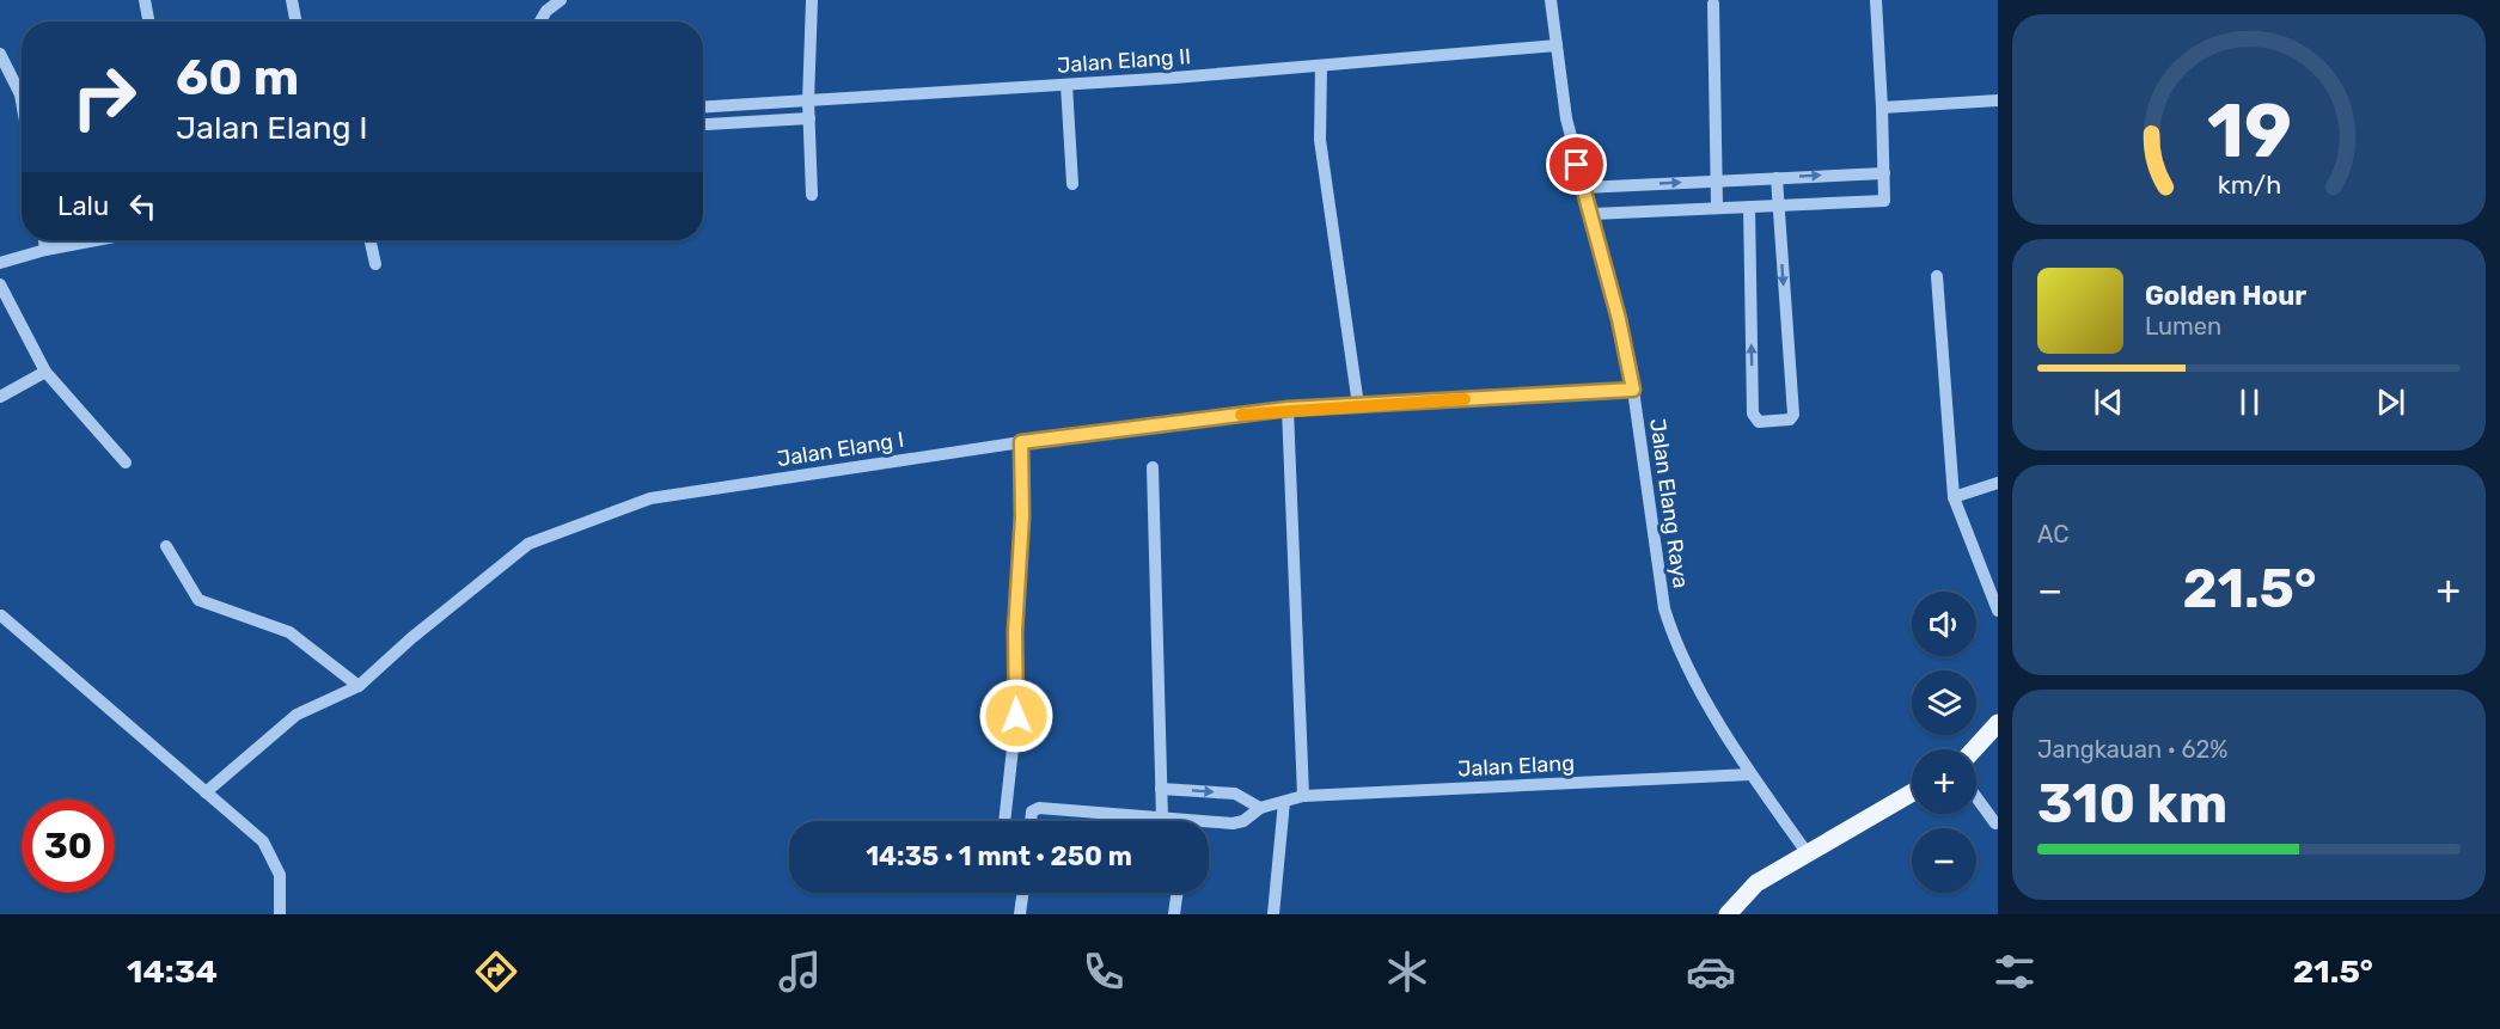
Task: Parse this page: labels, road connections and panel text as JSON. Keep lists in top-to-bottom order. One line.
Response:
{"streets":{"street":["Jalan Elang II","Jalan Elang I","Jalan Elang Raya","Jalan Elang"]},"crossings":[["Jalan Elang II","Jalan Elang Raya"],["Jalan Elang I","Jalan Elang Raya"],["Jalan Elang Raya","Jalan Elang"]],"page":{"turn":["60 m","Jalan Elang I"],"then":"Lalu","song":["Golden Hour","Lumen"],"tile":["AC",["Jangkauan · 62%","310 km"]],"heat":["−","21.5°","+"],"map_buttons":["+","−"],"limit":"30","trip":"14:35 · 1 mnt · 250 m","tabs":["14:34","21.5°"],"gauge":["19","km/h"]}}
